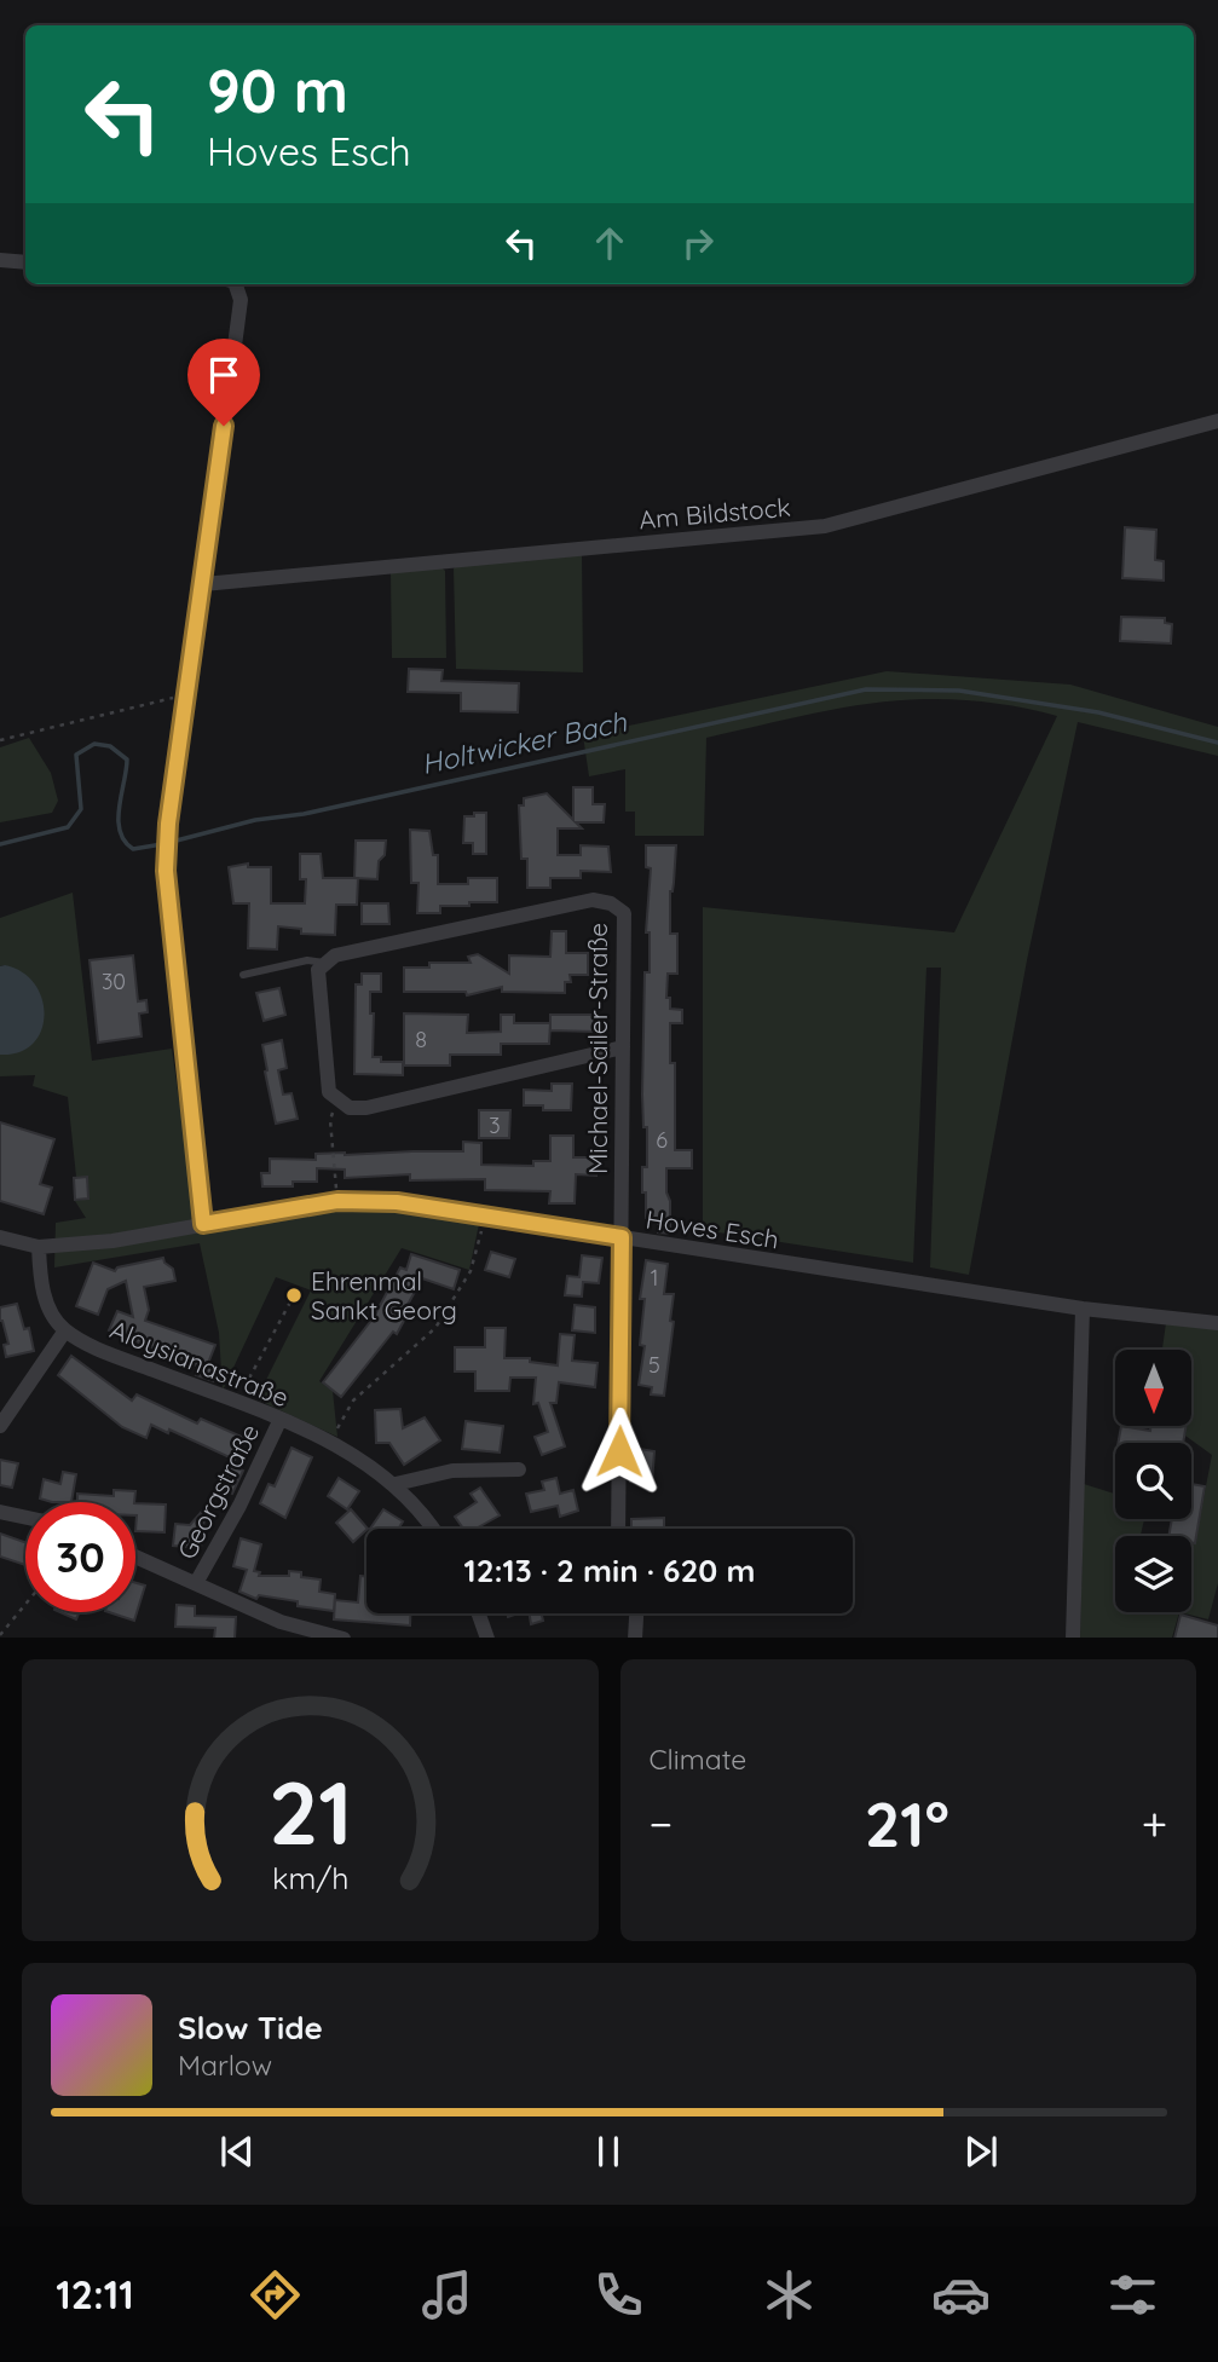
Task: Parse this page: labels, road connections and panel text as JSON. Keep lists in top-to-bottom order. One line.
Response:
{"streets":{"street":["Am Bildstock","Michael-Sailer-Straße","Hoves Esch","Aloysianastraße","Georgstraße"]},"crossings":[["Michael-Sailer-Straße","Hoves Esch"],["Aloysianastraße","Georgstraße"]],"water":["Holtwicker Bach"],"places":["Ehrenmal Sankt Georg"],"house_numbers":["30","8","3","6","1","5"],"north":"bottom","page":{"turn":["90 m","Hoves Esch"],"limit":"30","trip":"12:13 · 2 min · 620 m","tile":"Climate","heat":["−","21°","+"],"song":["Slow Tide","Marlow"],"tabs":"12:11","gauge":["21","km/h"]}}
